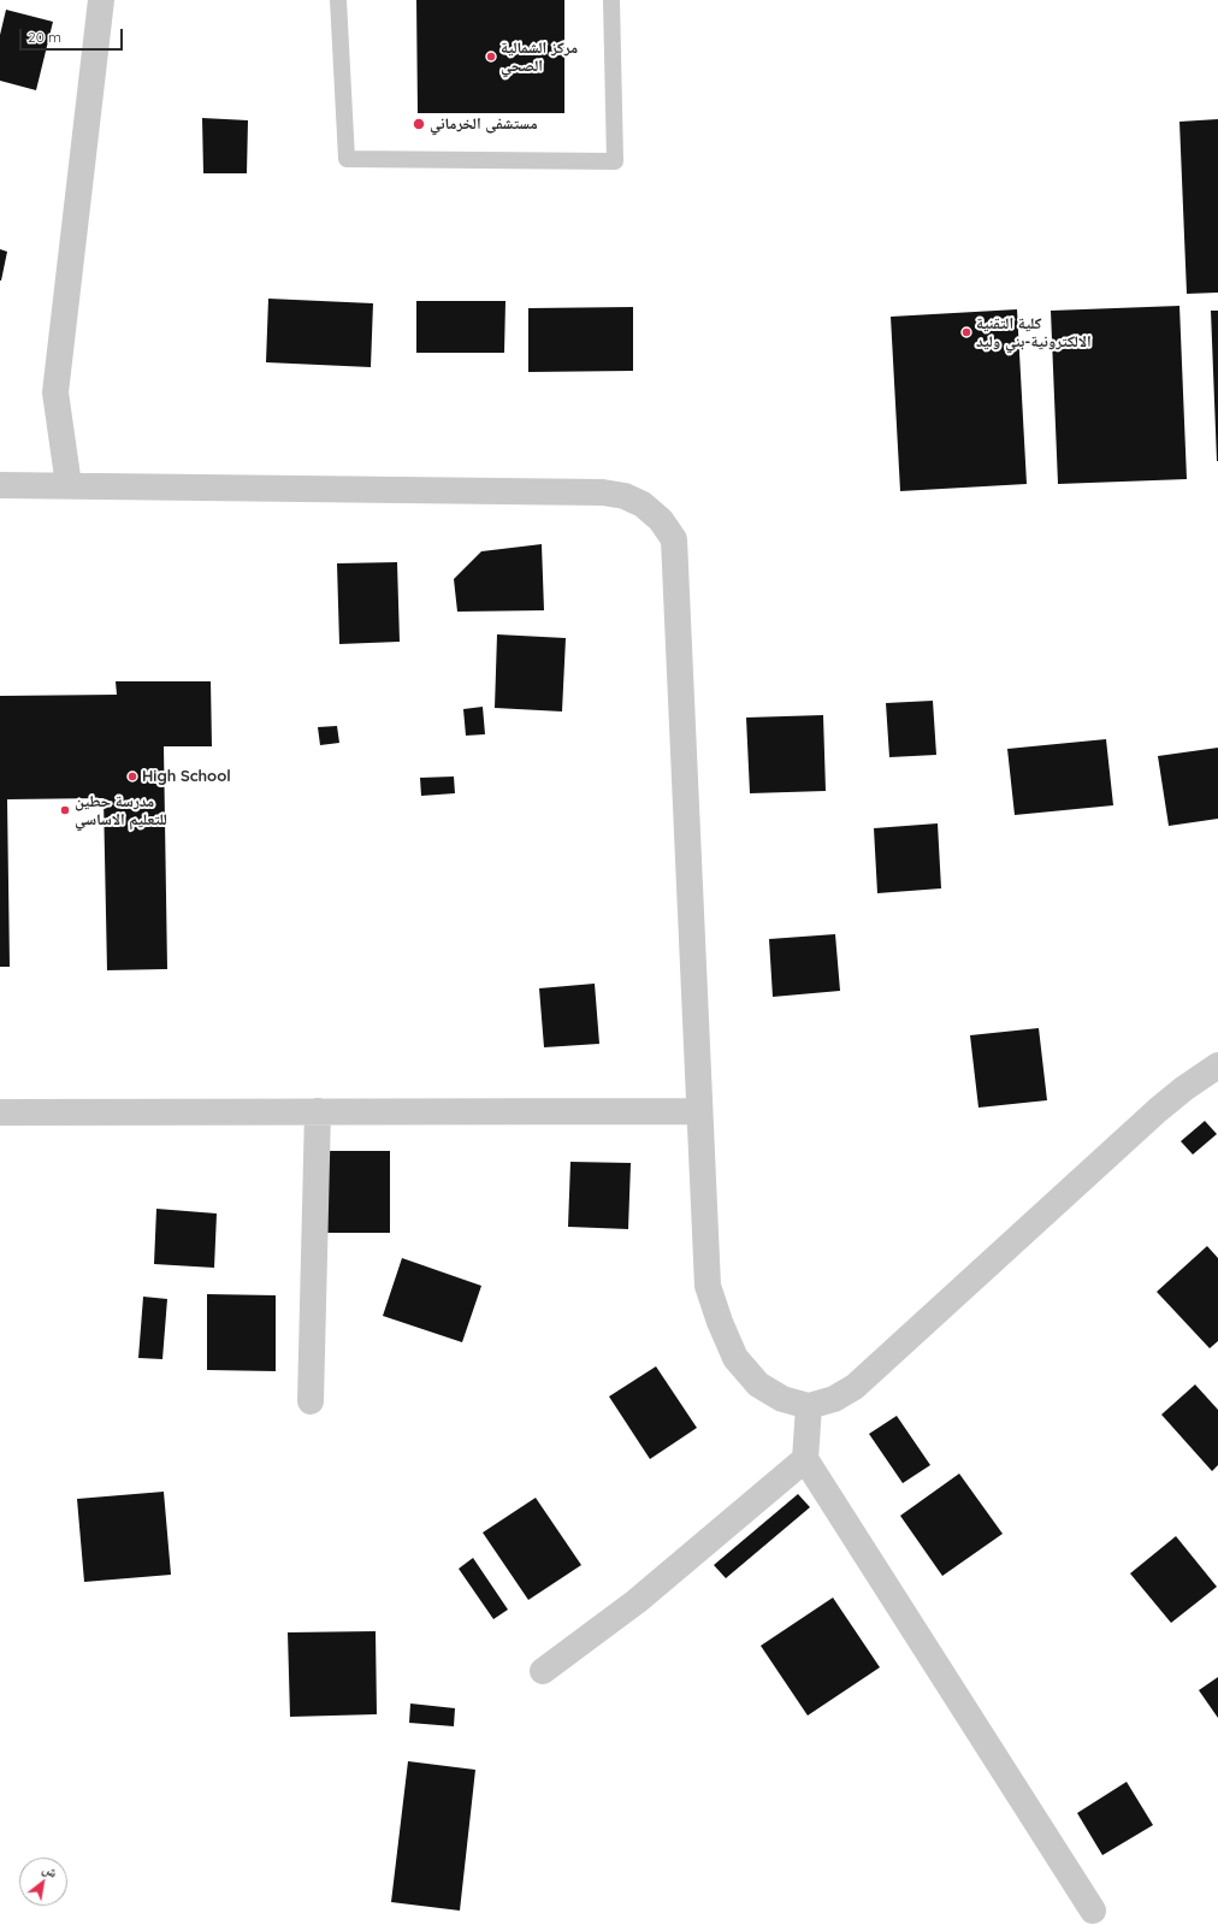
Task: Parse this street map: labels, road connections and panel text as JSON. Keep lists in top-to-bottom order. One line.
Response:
{"places":["مركز الشمالية الصحي","مستشفى الخرماني","كلية التقنية الالكترونية-بني وليد","High School","مدرسة حطين للتعليم الاساسي"],"scale_bar":"20 m","north":"top right"}
